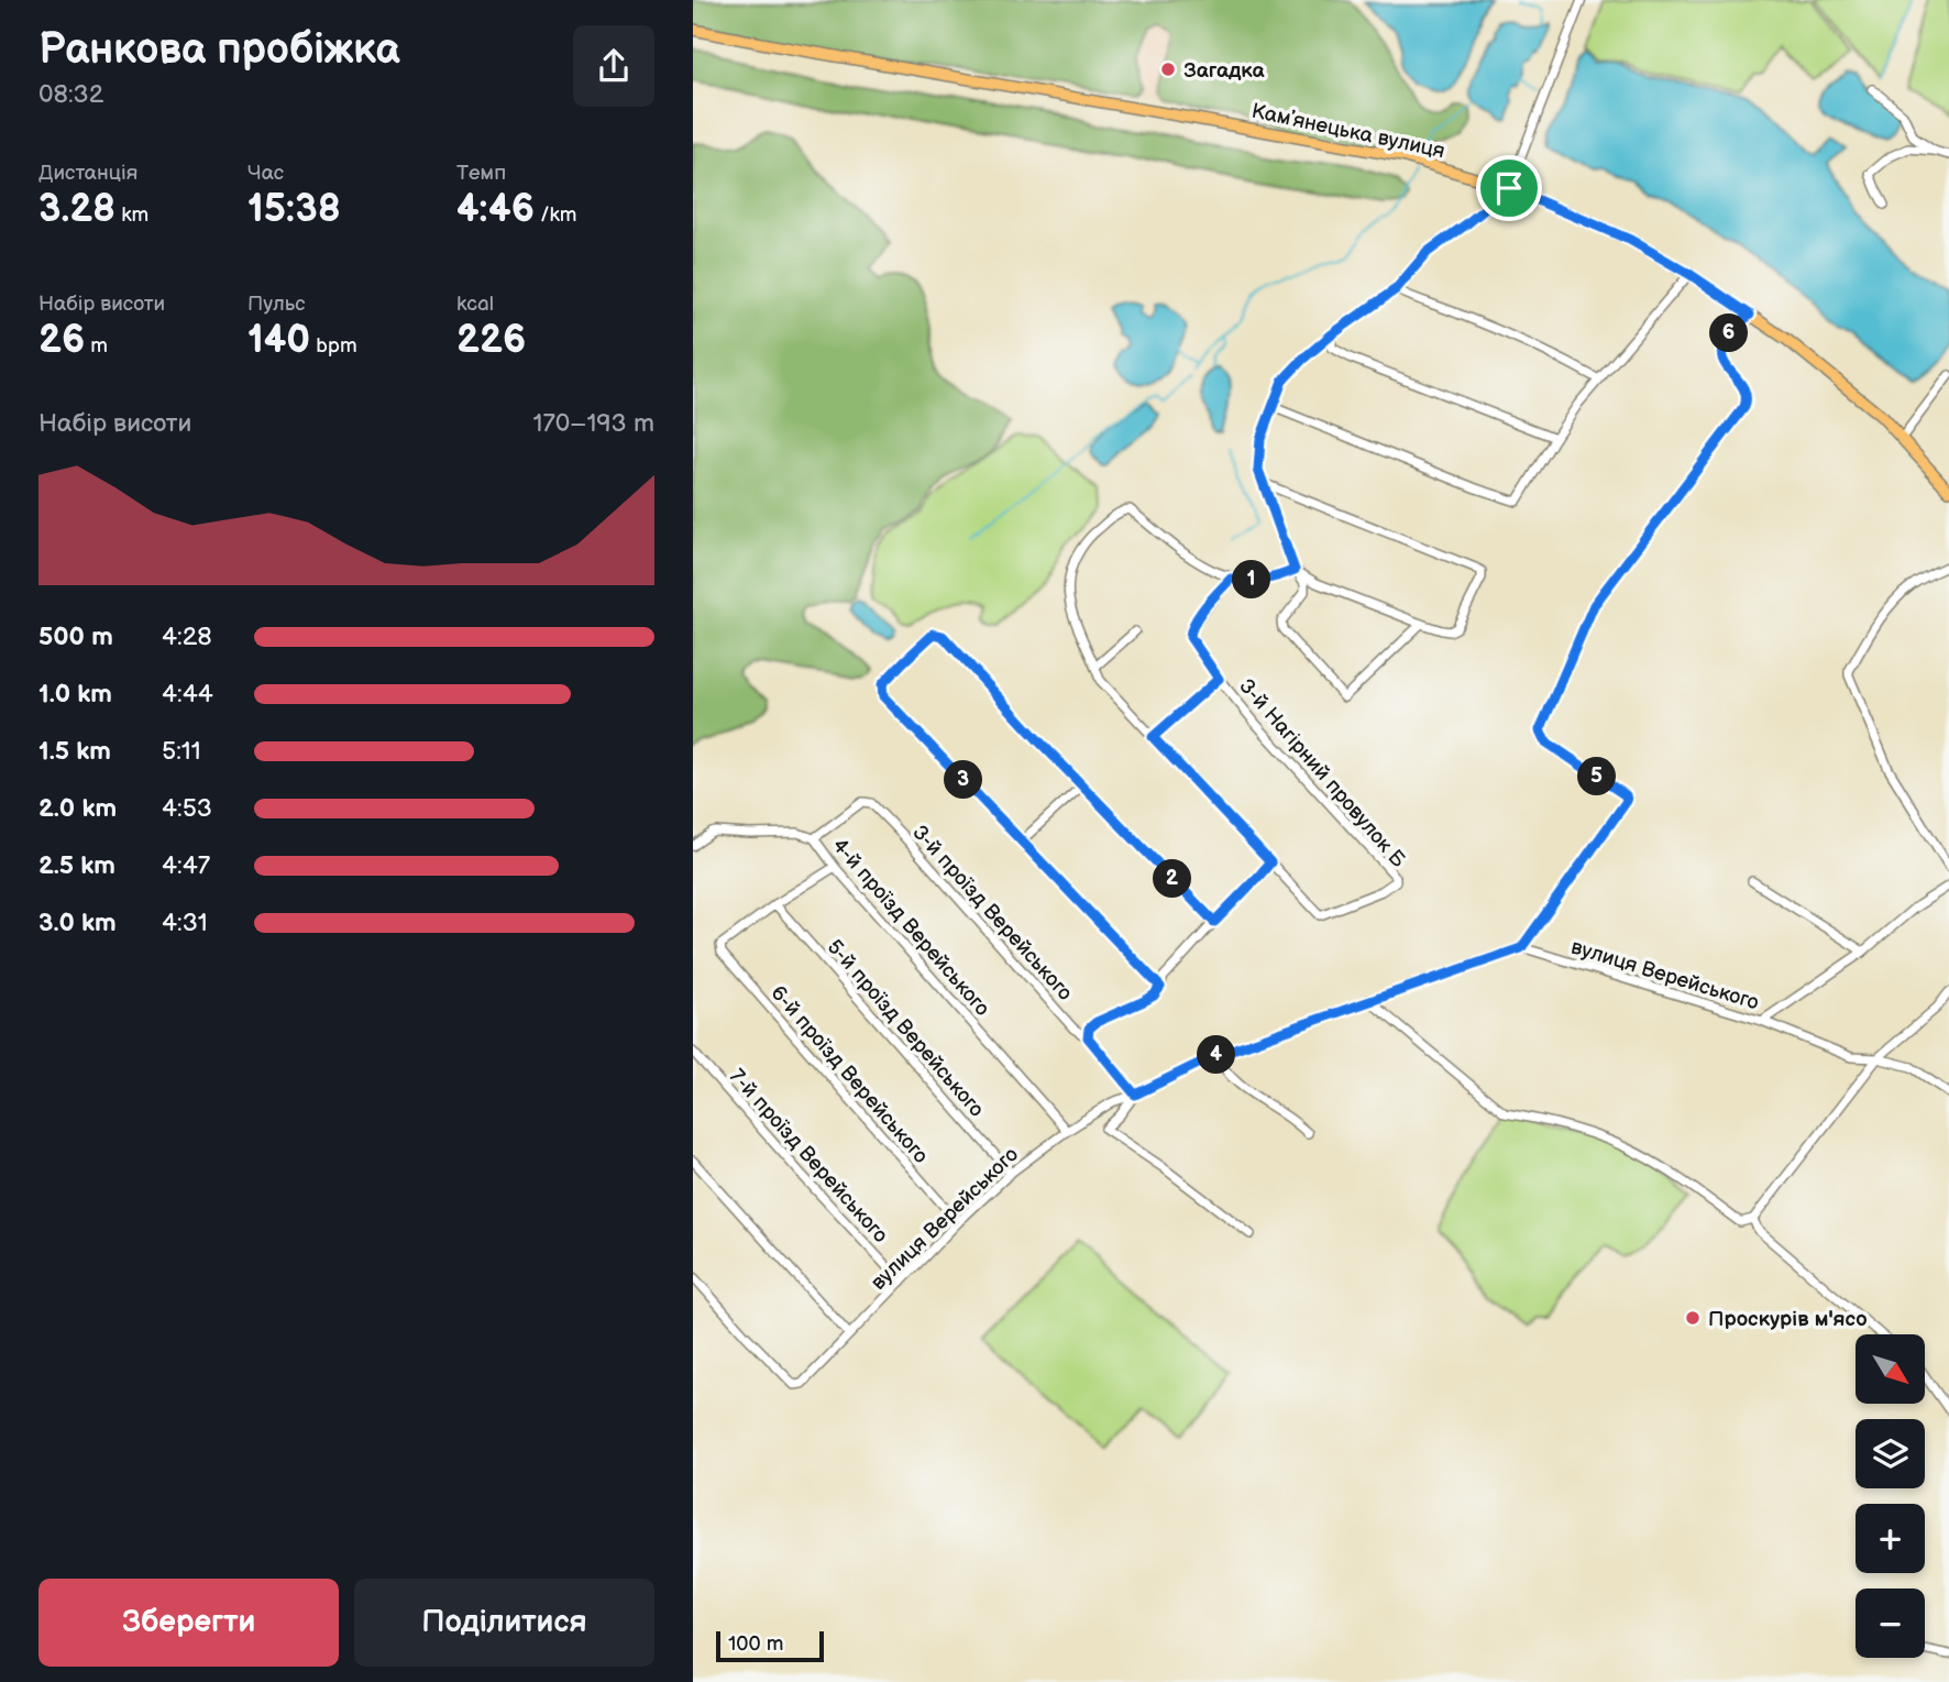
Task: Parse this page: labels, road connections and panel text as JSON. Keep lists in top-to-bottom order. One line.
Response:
{"streets":{"main road":["Камʼянецька вулиця"],"street":["3-й Нагірний провулок Б","3-й проїзд Верейського","4-й проїзд Верейського","вулиця Верейського","5-й проїзд Верейського","6-й проїзд Верейського","7-й проїзд Верейського"]},"crossings":[["3-й проїзд Верейського","4-й проїзд Верейського"],["3-й проїзд Верейського","вулиця Верейського"],["4-й проїзд Верейського","вулиця Верейського"],["вулиця Верейського","5-й проїзд Верейського"],["вулиця Верейського","6-й проїзд Верейського"],["вулиця Верейського","7-й проїзд Верейського"],["5-й проїзд Верейського","6-й проїзд Верейського"]],"places":["Загадка","Проскурів м'ясо"],"scale_bar":"100 m","north":"bottom right","page":{"heading":["Ранкова пробіжка","08:32"],"stats":[["Дистанція","3.28 km"],["Час","15:38"],["Темп","4:46 /km"],["Набір висоти","26 m"],["Пульс","140 bpm"],["kcal","226"]],"pins":["6","1","5","3","2","4"],"chart":["Набір висоти","170–193 m"],"list":[{"name":"500 m","note":"4:28"},{"name":"1.0 km","note":"4:44"},{"name":"1.5 km","note":"5:11"},{"name":"2.0 km","note":"4:53"},{"name":"2.5 km","note":"4:47"},{"name":"3.0 km","note":"4:31"}],"map_buttons":["+","−"],"buttons":["Зберегти","Поділитися"],"scale":"100 m"}}
